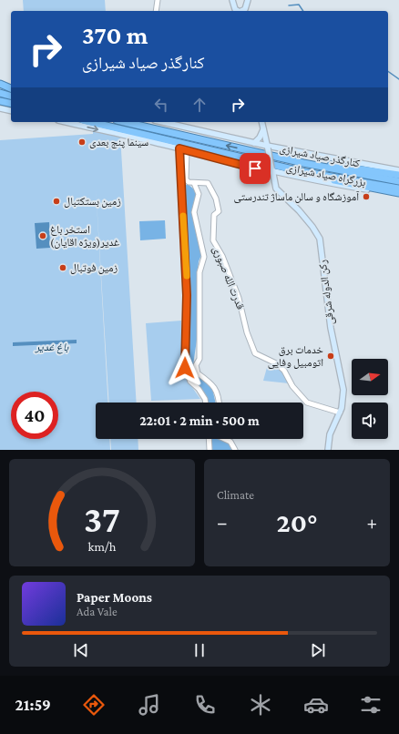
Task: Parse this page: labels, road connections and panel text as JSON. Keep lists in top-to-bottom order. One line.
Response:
{"streets":{"highway":["بزرگراه صیاد شیرازی"],"main road":["کنارگذر صیاد شیرازی","رکن الدوله شرقی"],"street":["قدرت الله صبوری"]},"crossings":[["کنارگذر صیاد شیرازی","رکن الدوله شرقی"],["قدرت الله صبوری","رکن الدوله شرقی"]],"parks":["باغ غدیر"],"places":["سینما پنج بعدی","آموزشگاه و سالن ماساژ تندرستی","زمین بستکتبال","استخر باغ غدیر(ویژه اقایان)","زمین فوتبال","خدمات برق اتومبیل وفایی"],"north":"right","page":{"turn":["370 m","کنارگذر صیاد شیرازی"],"limit":"40","trip":"22:01 · 2 min · 500 m","tile":"Climate","heat":["−","20°","+"],"song":["Paper Moons","Ada Vale"],"tabs":"21:59","gauge":["37","km/h"]}}
